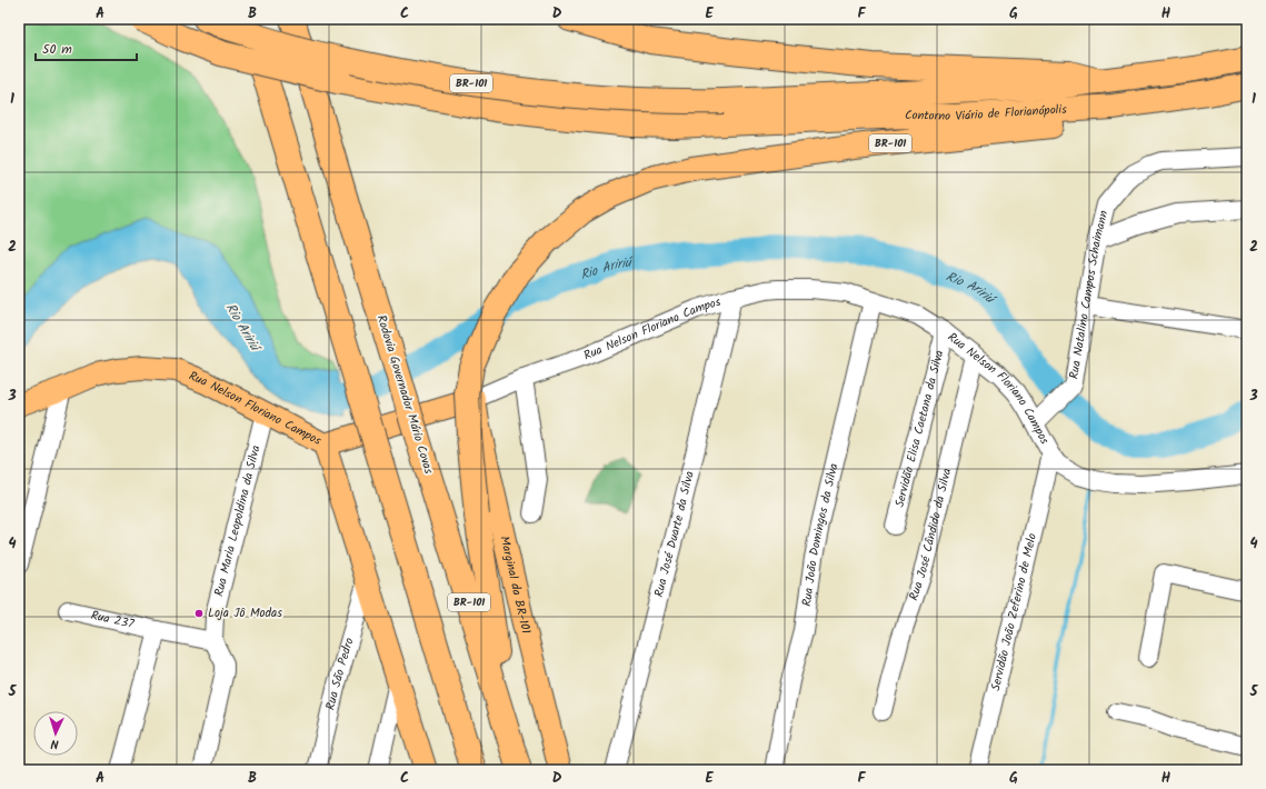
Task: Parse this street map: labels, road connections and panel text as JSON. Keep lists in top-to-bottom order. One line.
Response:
{"streets":{"highway":["BR-101","Contorno Viário de Florianópolis","Rodovia Governador Mário Covas"],"main road":["Rua Nelson Floriano Campos","Marginal da BR-101"],"street":["Rua Natalino Campos Schaimann","Servidão Elisa Caetana da Silva","Rua Maria Leopoldina da Silva","Rua José Duarte da Silva","Rua João Domingos da Silva","Rua José Cândido da Silva","Servidão João Zeferino de Melo","Rua 237","Rua São Pedro"]},"crossings":[["BR-101","Contorno Viário de Florianópolis"],["BR-101","Rodovia Governador Mário Covas"],["Rua Natalino Campos Schaimann","Rua Nelson Floriano Campos"],["Rua Nelson Floriano Campos","Servidão Elisa Caetana da Silva"],["Rua Nelson Floriano Campos","Rua Maria Leopoldina da Silva"],["Rua Nelson Floriano Campos","Rua José Duarte da Silva"],["Rua Nelson Floriano Campos","Rua João Domingos da Silva"],["Rua Nelson Floriano Campos","Rua José Cândido da Silva"],["Rua Nelson Floriano Campos","Marginal da BR-101"],["Rua Nelson Floriano Campos","Servidão João Zeferino de Melo"]],"water":["Rio Aririú"],"places":["Loja Jô Modas"],"scale_bar":"50 m","north":"bottom","grid":{"columns":["A","B","C","D","E","F","G","H"],"rows":["1","2","3","4","5"]}}
